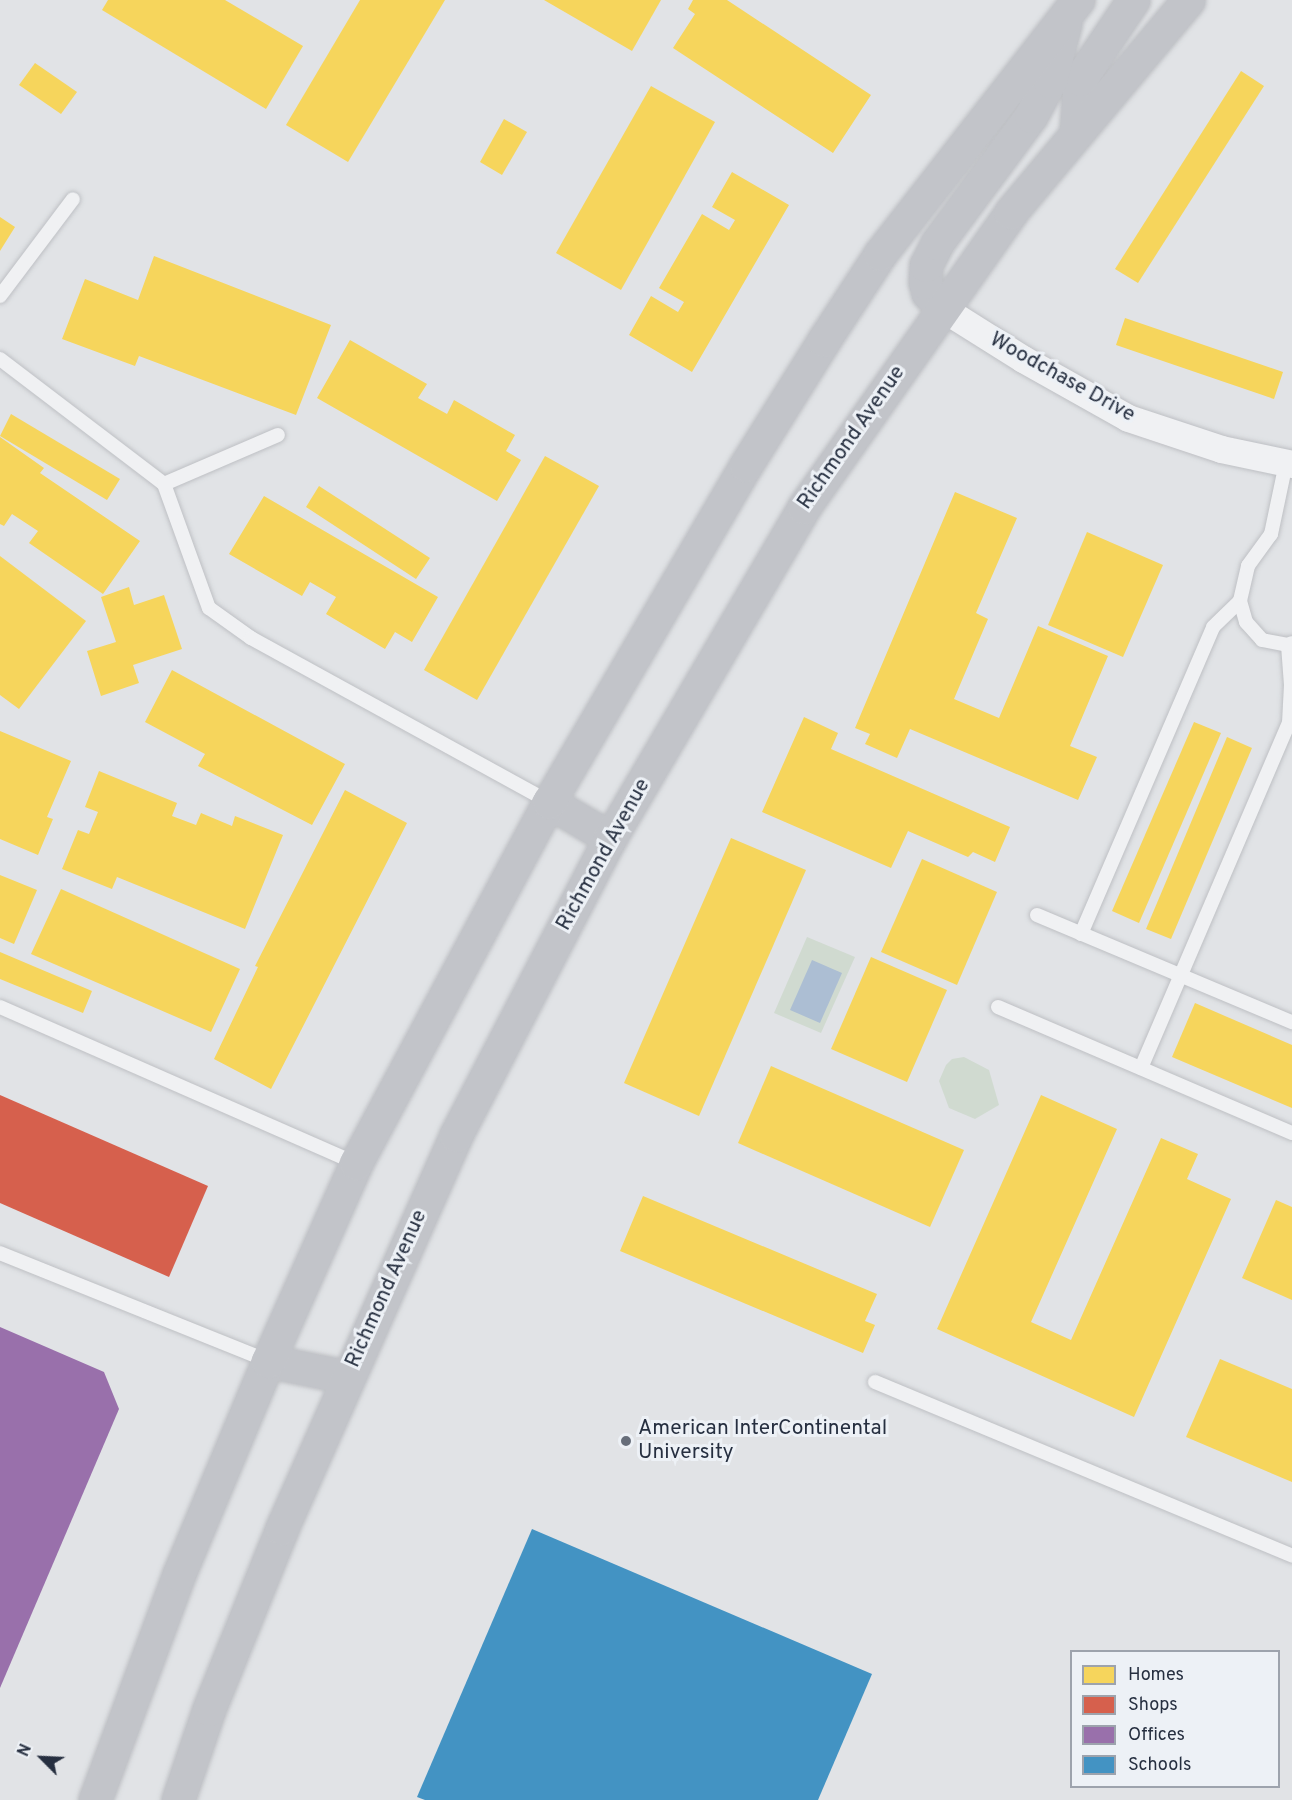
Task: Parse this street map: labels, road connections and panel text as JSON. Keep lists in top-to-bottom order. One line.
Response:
{"streets":{"main road":["Richmond Avenue"],"street":["Woodchase Drive"]},"crossings":[["Woodchase Drive","Richmond Avenue"]],"places":["American InterContinental University"],"legend":["Homes","Shops","Offices","Schools"],"north":"top left"}
